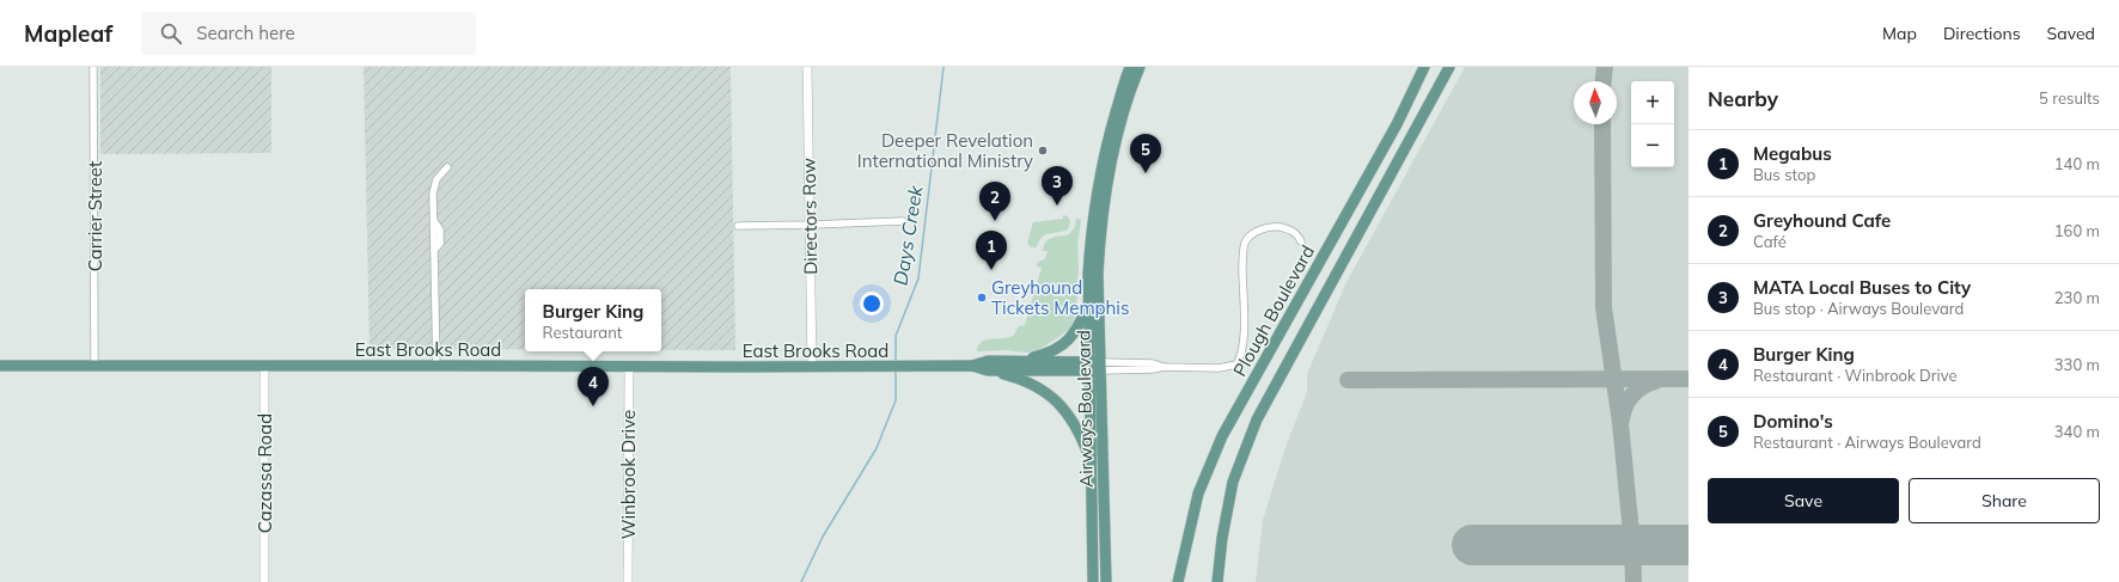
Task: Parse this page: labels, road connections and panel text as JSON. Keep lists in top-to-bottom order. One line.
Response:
{"streets":{"main road":["Plough Boulevard","East Brooks Road","Airways Boulevard"],"street":["Carrier Street","Directors Row","Cazassa Road","Winbrook Drive"]},"crossings":[["Carrier Street","East Brooks Road"],["Directors Row","East Brooks Road"],["East Brooks Road","Airways Boulevard"],["East Brooks Road","Cazassa Road"],["East Brooks Road","Winbrook Drive"]],"water":["Days Creek"],"places":["Deeper Revelation International Ministry","Greyhound Tickets Memphis"],"north":"top","page":{"header":"Mapleaf","search":"Search here","nav":["Map","Directions","Saved"],"heading":["Nearby","5 results"],"map_buttons":["+","−"],"list":[{"mark":"1","name":"Megabus","note":"Bus stop","value":"140 m"},{"mark":"2","name":"Greyhound Cafe","note":"Café","value":"160 m"},{"mark":"3","name":"MATA Local Buses to City","note":"Bus stop · Airways Boulevard","value":"230 m"},{"mark":"4","name":"Burger King","note":"Restaurant · Winbrook Drive","value":"330 m"},{"mark":"5","name":"Domino's","note":"Restaurant · Airways Boulevard","value":"340 m"}],"pins":["5","3","2","1","4"],"popup":["Burger King","Restaurant"],"buttons":["Save","Share"]}}
